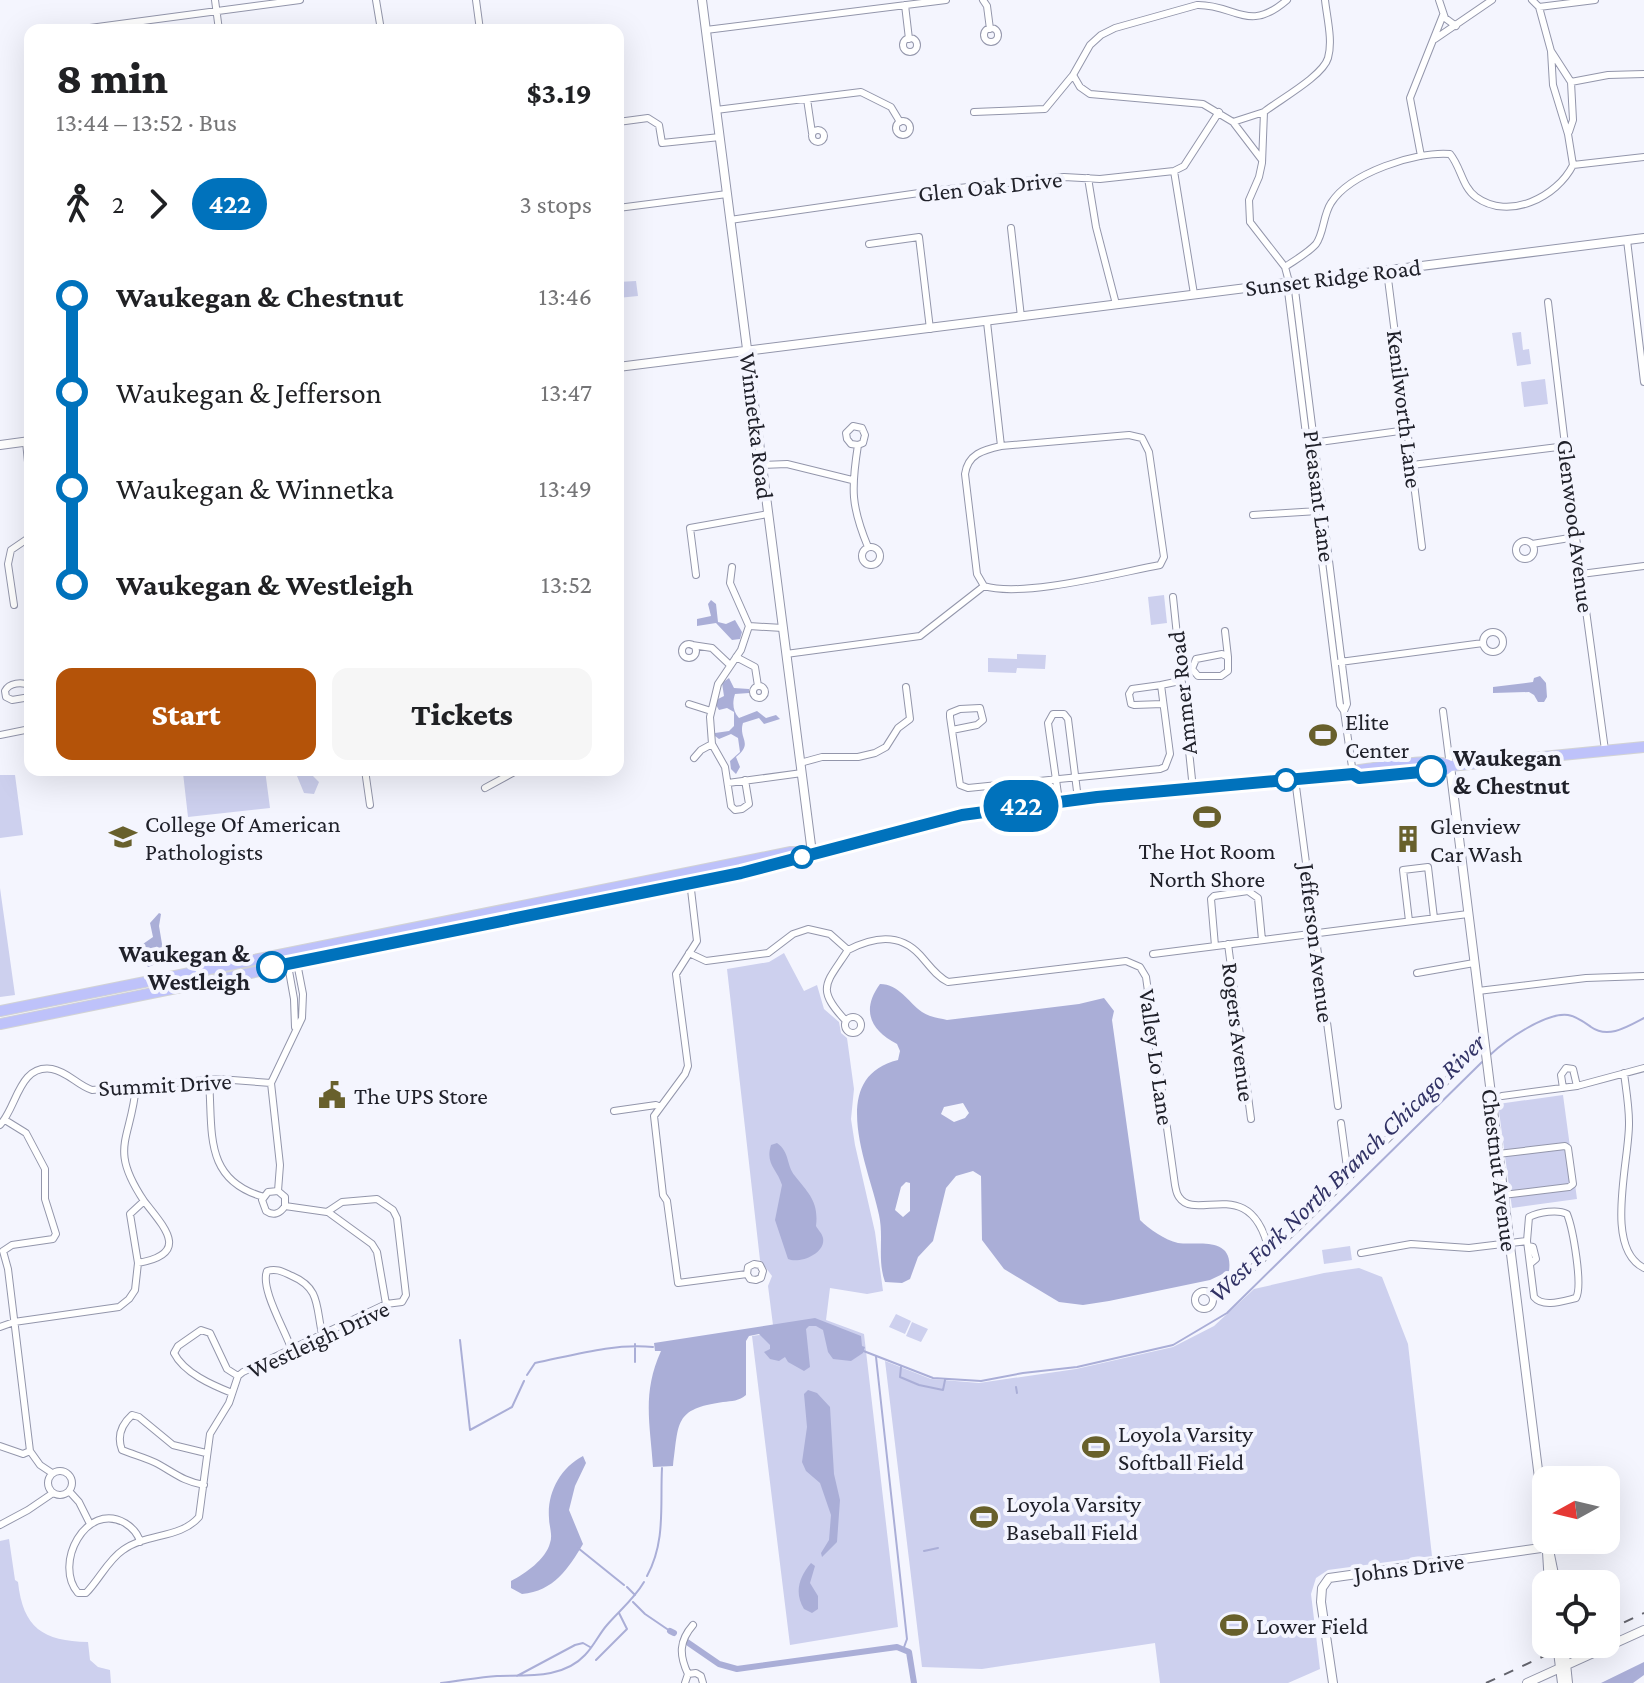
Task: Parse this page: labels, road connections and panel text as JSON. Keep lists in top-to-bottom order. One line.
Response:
{"streets":{"street":["Glen Oak Drive","Sunset Ridge Road","Kenilworth Lane","Winnetka Road","Pleasant Lane","Glenwood Avenue","Ammer Road","Jefferson Avenue","Rogers Avenue","Valley Lo Lane","Summit Drive","Chestnut Avenue","Westleigh Drive","Johns Drive"]},"crossings":[["Glen Oak Drive","Winnetka Road"],["Sunset Ridge Road","Kenilworth Lane"],["Sunset Ridge Road","Winnetka Road"],["Sunset Ridge Road","Pleasant Lane"]],"water":["West Fork North Branch Chicago River"],"places":{"sports":["Elite Center","The Hot Room North Shore","Loyola Varsity Softball Field","Loyola Varsity Baseball Field","Lower Field"],"other":["Waukegan & Chestnut","Waukegan & Westleigh"],"school or university":["College Of American Pathologists"],"building":["Glenview Car Wash"],"public building":["The UPS Store"]},"lines":["bus line 422"],"north":"left","page":{"on_map":"422","heading":["8 min","13:44 – 13:52 · Bus","$3.19"],"legs":["2","422","3 stops"],"list":[{"name":"Waukegan & Chestnut","value":"13:46"},{"name":"Waukegan & Jefferson","value":"13:47"},{"name":"Waukegan & Winnetka","value":"13:49"},{"name":"Waukegan & Westleigh","value":"13:52"}],"buttons":["Start","Tickets"]}}
